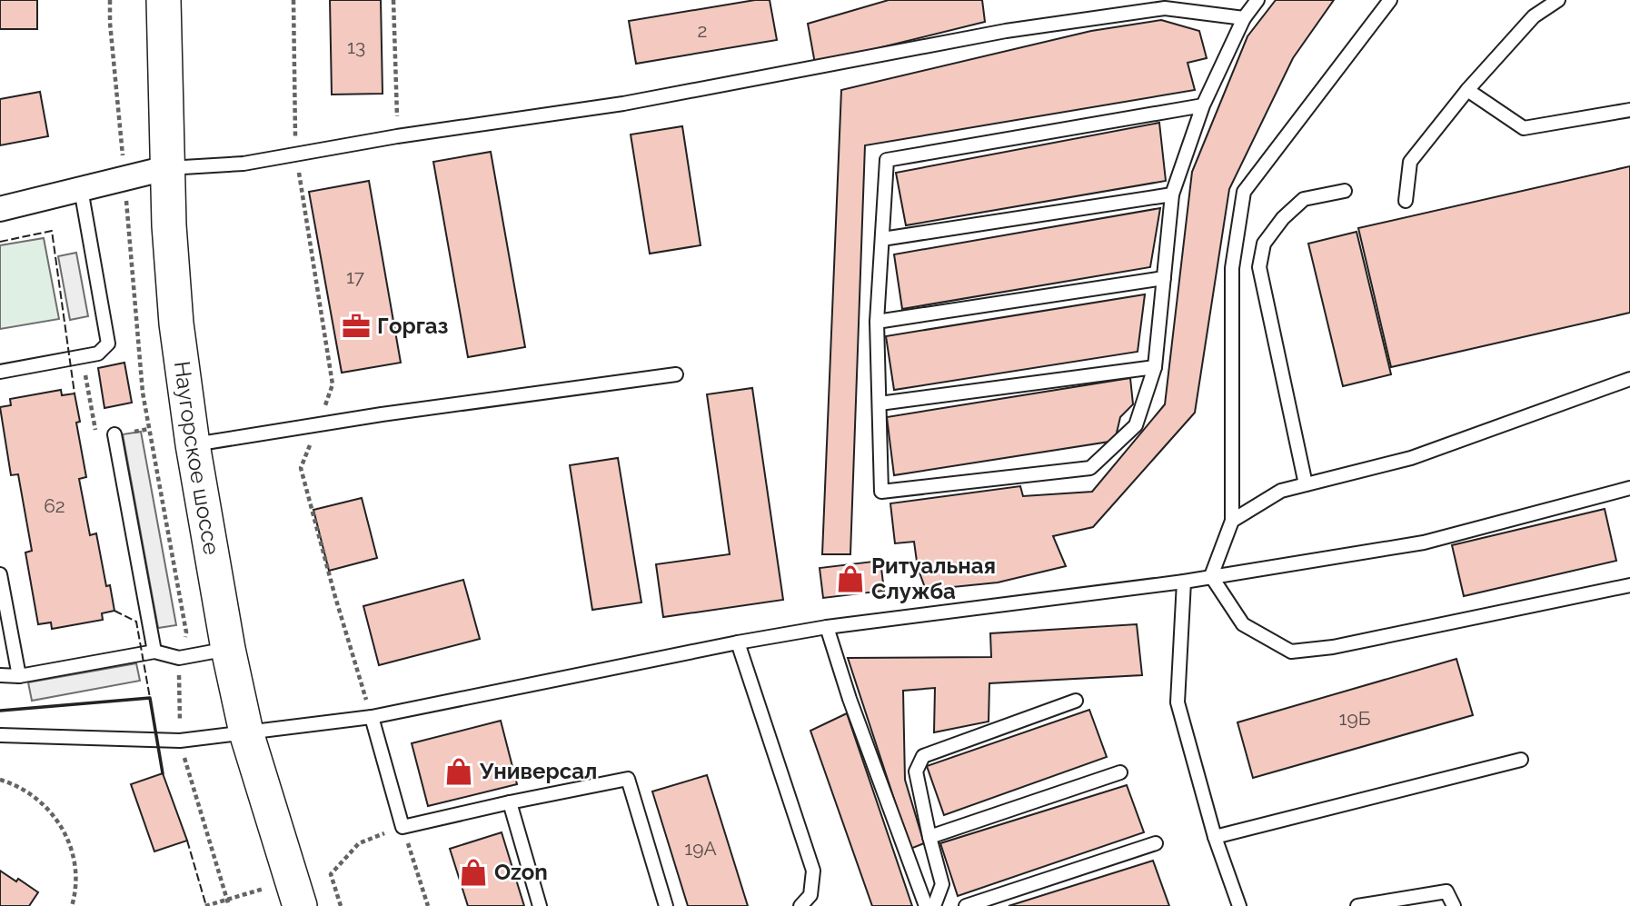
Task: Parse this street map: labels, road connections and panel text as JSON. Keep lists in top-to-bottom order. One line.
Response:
{"streets":{"main road":["Наугорское шоссе"]},"places":{"office":["Горгаз"],"shop":["Ритуальная Служба","Универсал","Ozon"]},"house_numbers":["2","13","17","62","19Б","19А"]}
